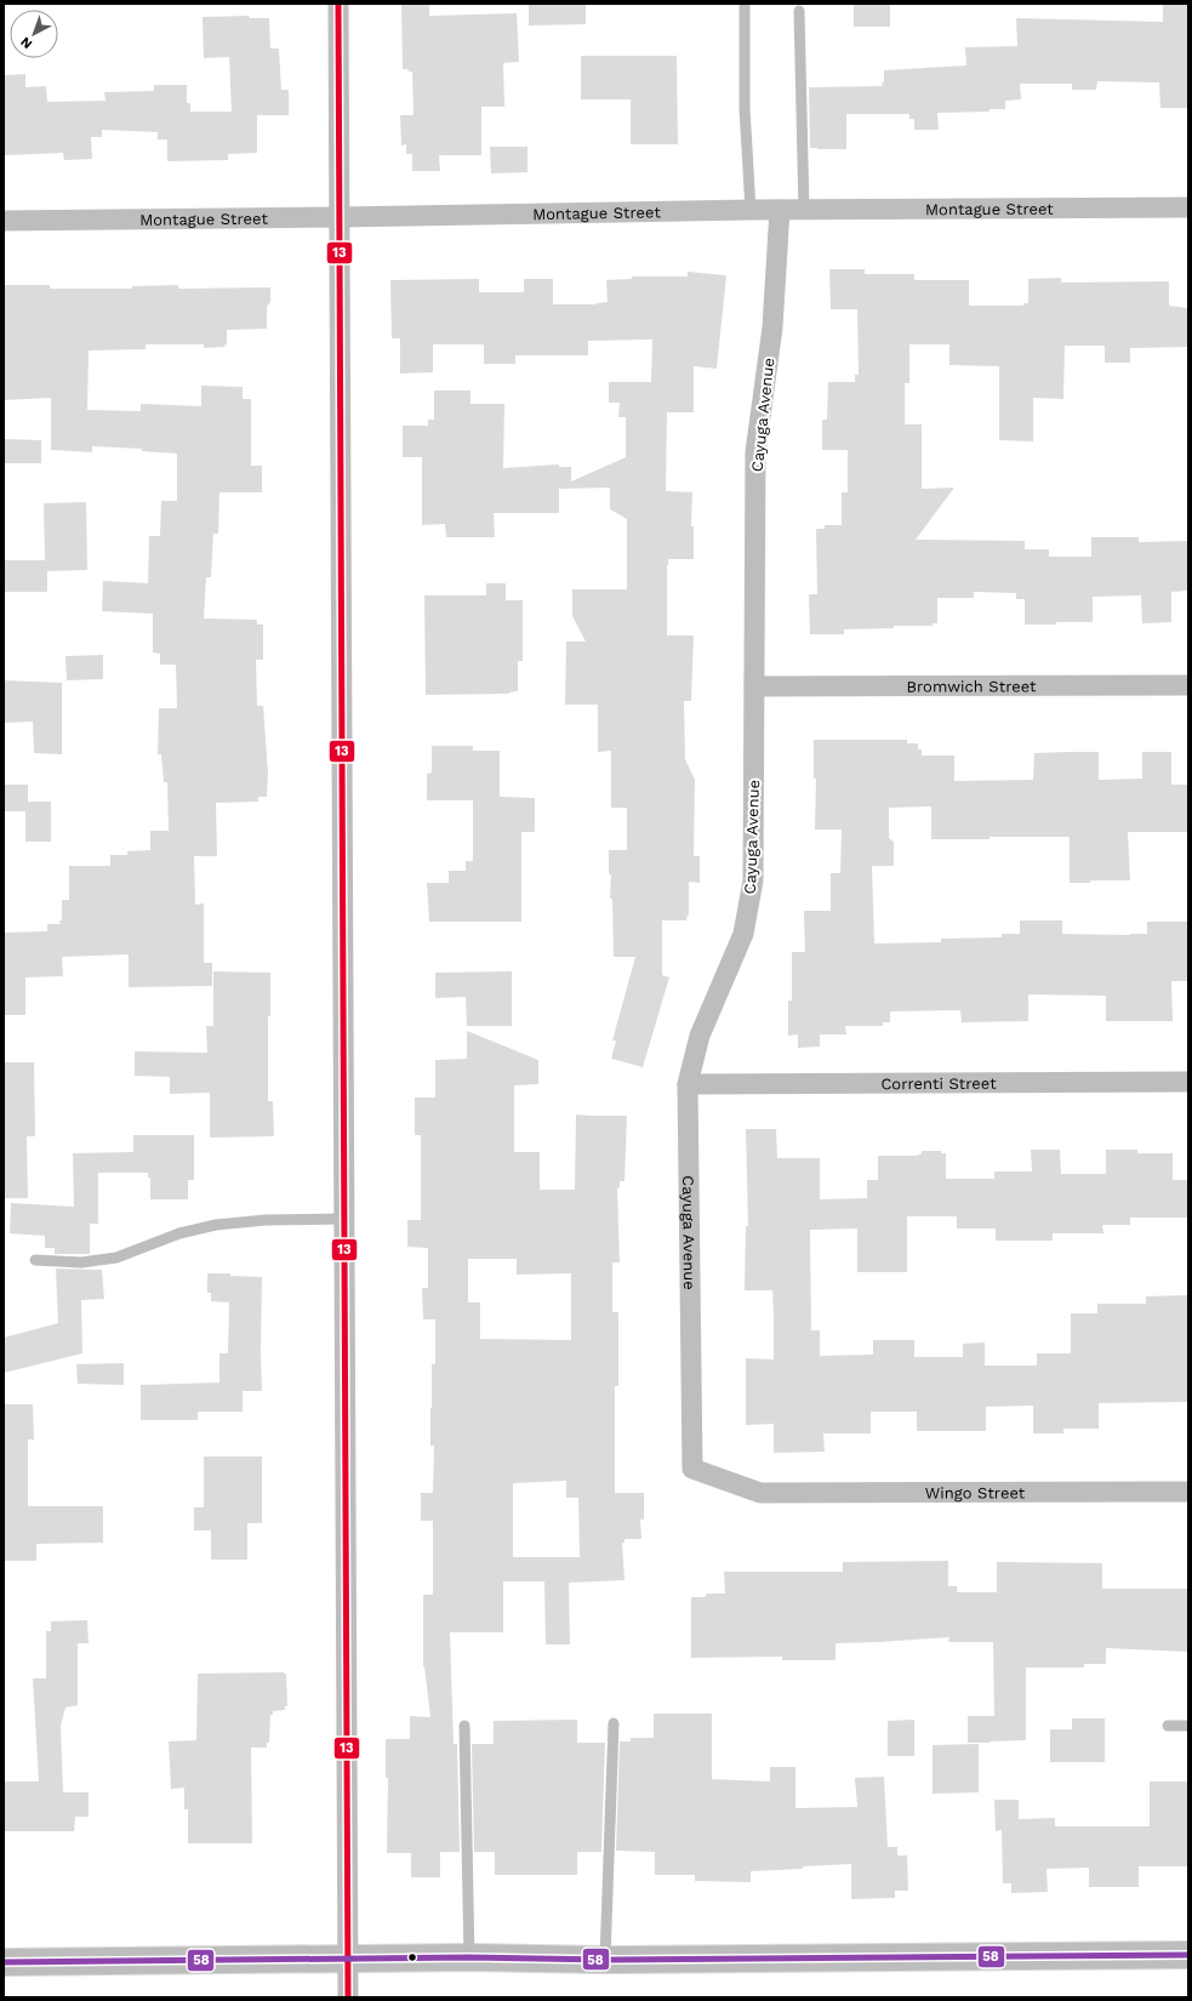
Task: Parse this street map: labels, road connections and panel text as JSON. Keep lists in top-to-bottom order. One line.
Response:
{"streets":{"street":["Montague Street","Cayuga Avenue","Bromwich Street","Correnti Street","Wingo Street"]},"crossings":[["Montague Street","Cayuga Avenue"],["Cayuga Avenue","Bromwich Street"],["Cayuga Avenue","Correnti Street"],["Cayuga Avenue","Wingo Street"]],"lines":["transit line 13","transit line 58"],"north":"bottom left"}
